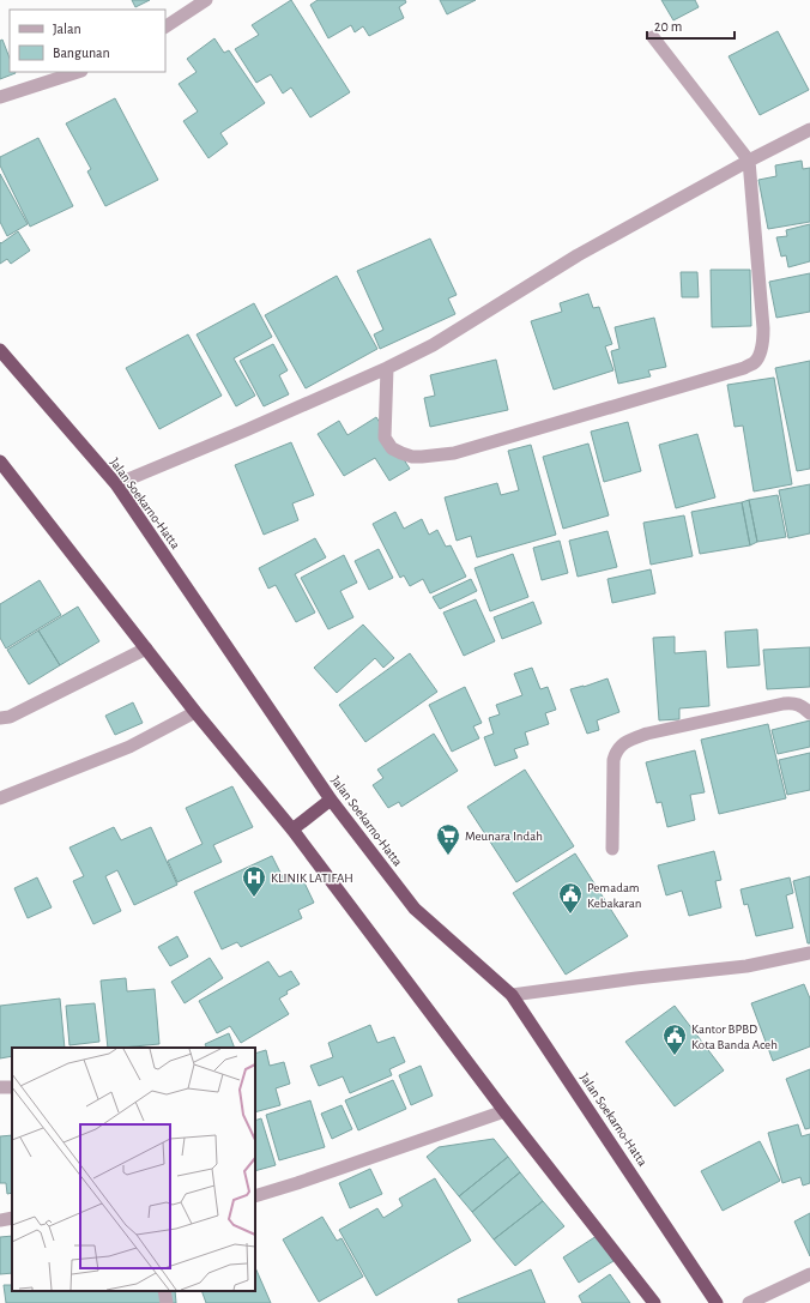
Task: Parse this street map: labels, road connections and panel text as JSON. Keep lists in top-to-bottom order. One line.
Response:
{"streets":{"highway":["Jalan Soekarno-Hatta"]},"places":{"supermarket":["Meunara Indah"],"hospital":["KLINIK LATIFAH"],"public building":["Pemadam Kebakaran","Kantor BPBD Kota Banda Aceh"]},"legend":["Jalan","Bangunan"],"scale_bar":"20 m"}
